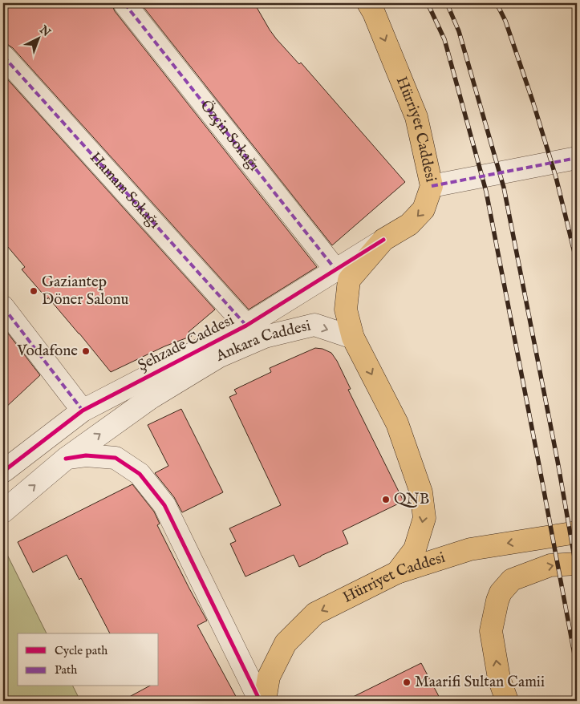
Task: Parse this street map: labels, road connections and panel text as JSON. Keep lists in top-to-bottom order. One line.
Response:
{"streets":{"main road":["Hürriyet Caddesi"],"street":["Özçin Sokağı","Hamam Sokağı","Şehzade Caddesi","Ankara Caddesi"]},"crossings":[["Hürriyet Caddesi","Şehzade Caddesi"],["Özçin Sokağı","Şehzade Caddesi"],["Hamam Sokağı","Şehzade Caddesi"]],"one_way":["Ankara Caddesi"],"places":["Gaziantep Döner Salonu","Vodafone","QNB","Maarifi Sultan Camii"],"legend":["Cycle path","Path"],"north":"top right"}
